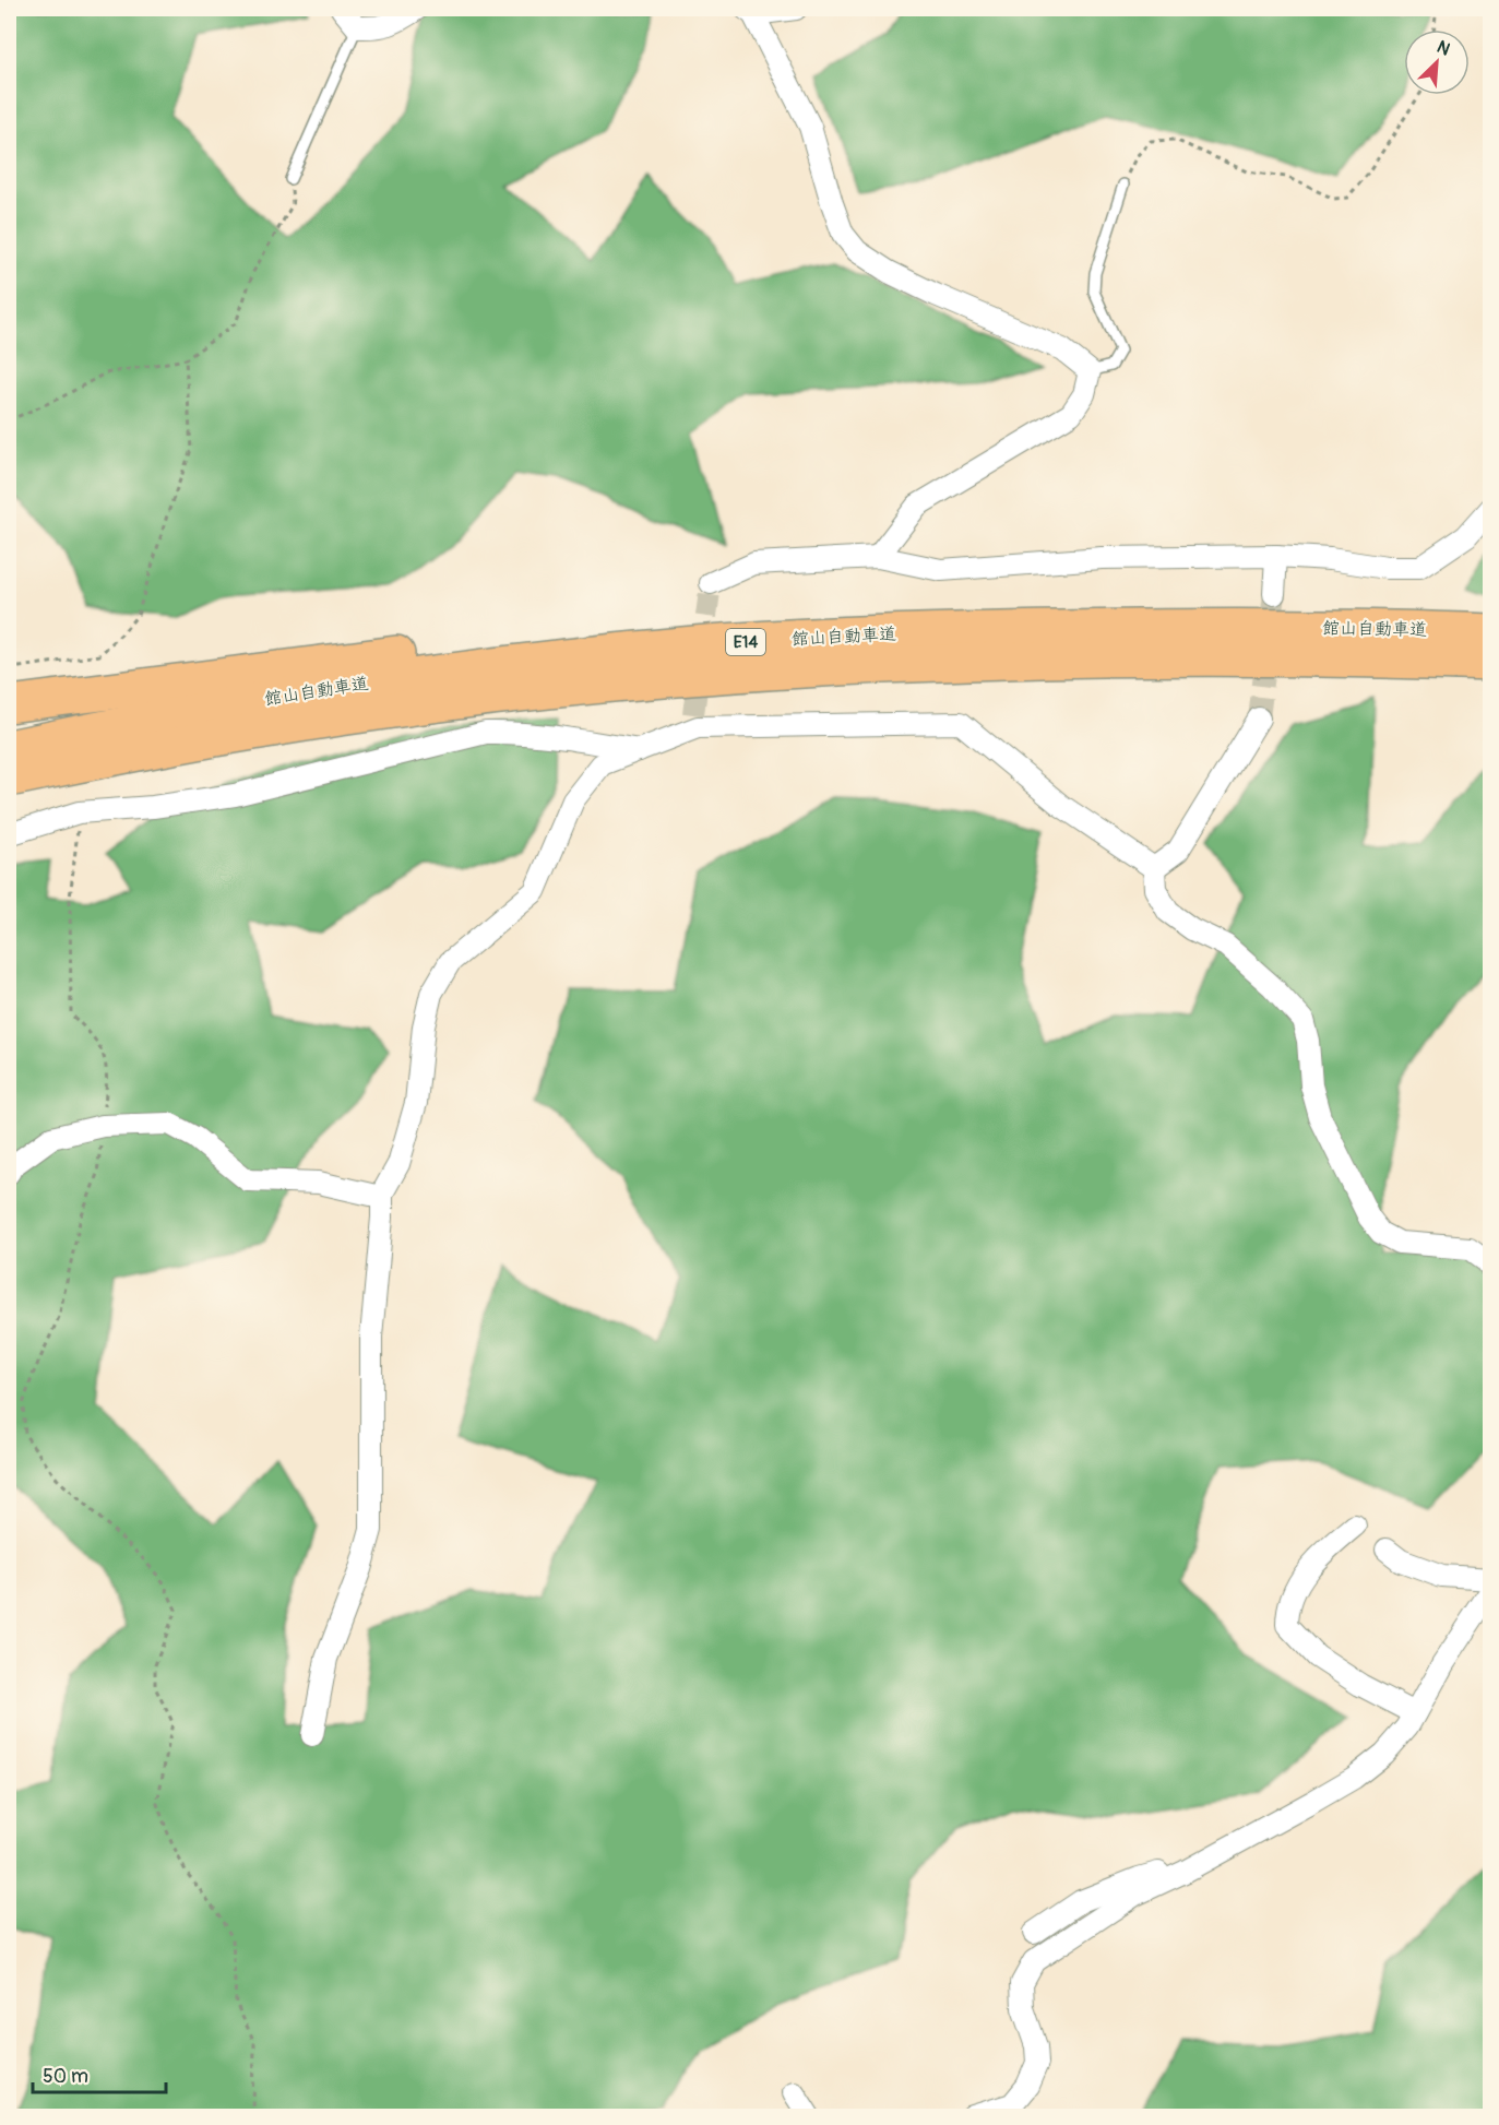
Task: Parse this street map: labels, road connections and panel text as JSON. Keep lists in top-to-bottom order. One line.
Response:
{"streets":{"highway":["館山自動車道","E14"]},"scale_bar":"50 m","north":"top right"}
